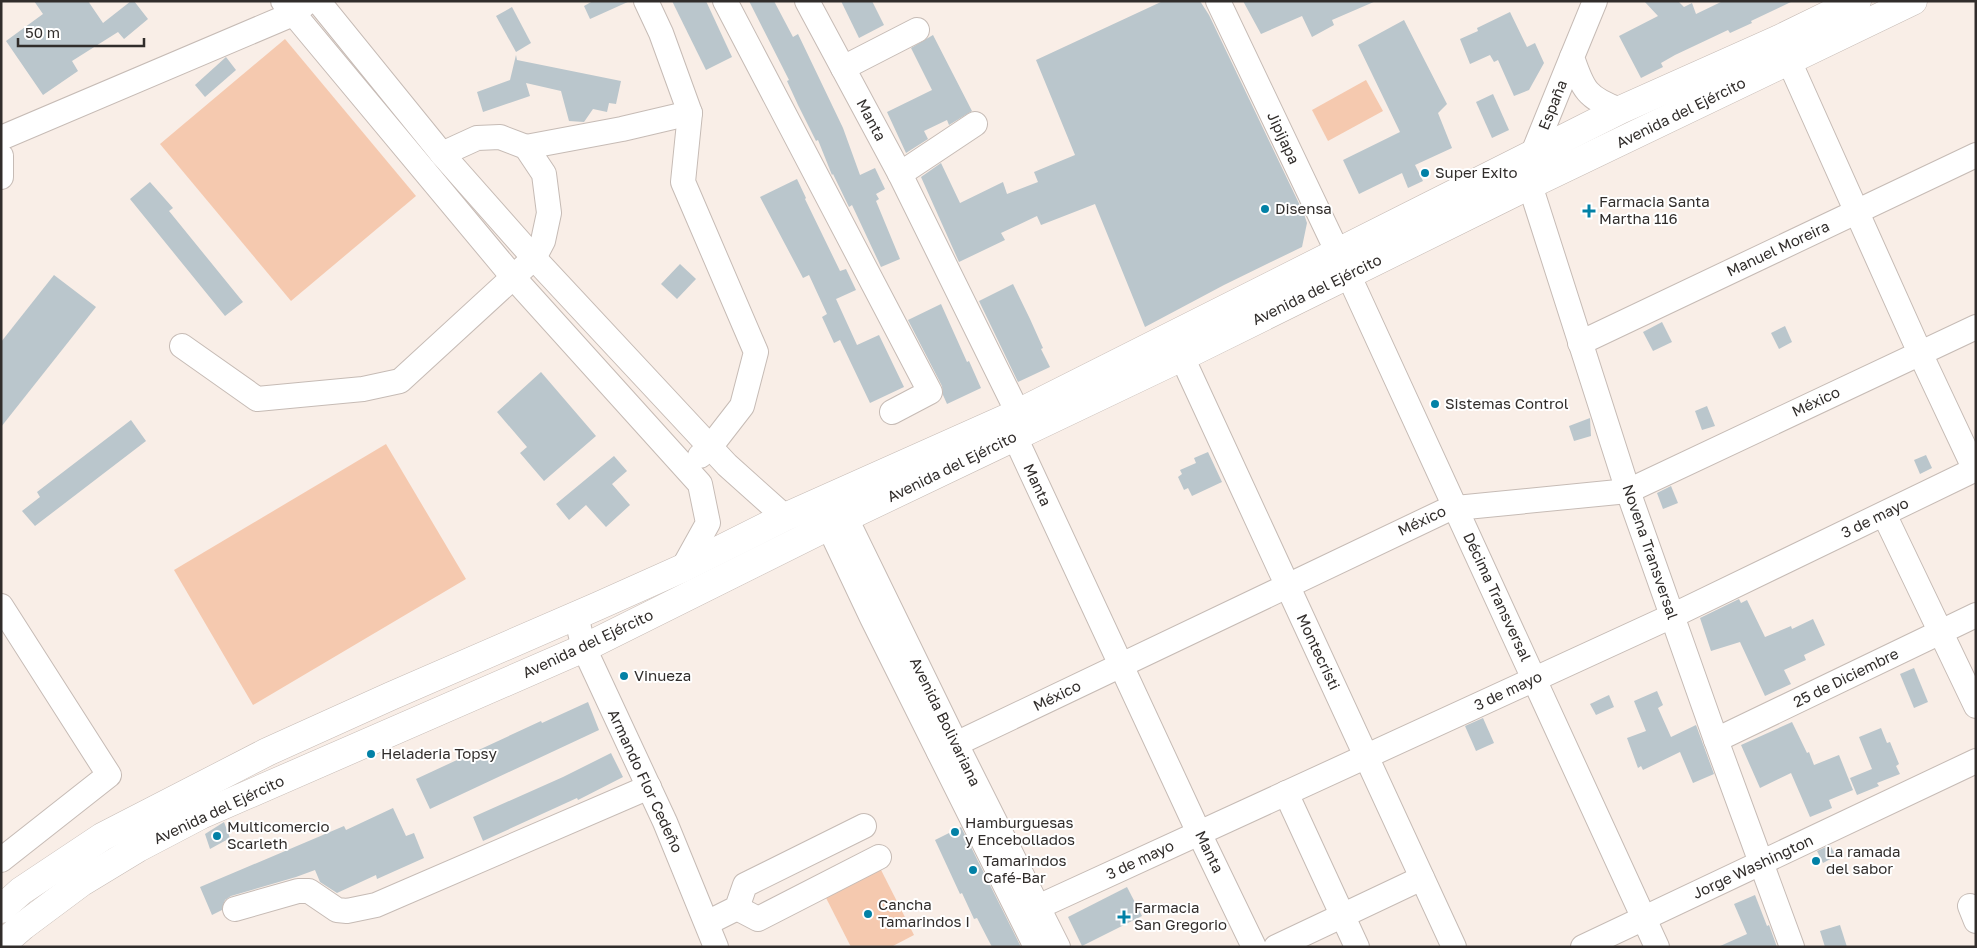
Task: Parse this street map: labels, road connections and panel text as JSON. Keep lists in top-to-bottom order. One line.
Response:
{"streets":{"main road":["Avenida del Ejército"],"street":["España","Manta","Jipijapa","Manuel Moreira","México","3 de mayo","Novena Transversal","Décima Transversal","Montecristi","25 de Diciembre","Avenida Bolivariana","Armando Flor Cedeño","Jorge Washington"]},"crossings":[["España","Avenida del Ejército"],["España","Novena Transversal"],["Avenida del Ejército","Manta"],["Avenida del Ejército","Jipijapa"],["Avenida del Ejército","Novena Transversal"],["Avenida del Ejército","Décima Transversal"],["Avenida del Ejército","Montecristi"],["Avenida del Ejército","Avenida Bolivariana"],["Avenida del Ejército","Armando Flor Cedeño"],["Manta","México"],["Manta","3 de mayo"],["Jipijapa","Décima Transversal"],["Manuel Moreira","Novena Transversal"],["México","Novena Transversal"],["México","Décima Transversal"],["México","Montecristi"],["México","Avenida Bolivariana"],["3 de mayo","Novena Transversal"],["3 de mayo","Décima Transversal"],["3 de mayo","Montecristi"],["3 de mayo","Avenida Bolivariana"],["Novena Transversal","25 de Diciembre"],["Novena Transversal","Jorge Washington"],["Décima Transversal","Jorge Washington"]],"places":{"other":["Super Exito","Disensa","Sistemas Control","Vinueza","Heladeria Topsy","Hamburguesas y Encebollados","Multicomercio Scarleth","La ramada del sabor","Tamarindos Café-Bar","Cancha Tamarindos I"],"health":["Farmacia Santa Martha 116","Farmacia San Gregorio"]},"scale_bar":"50 m"}
